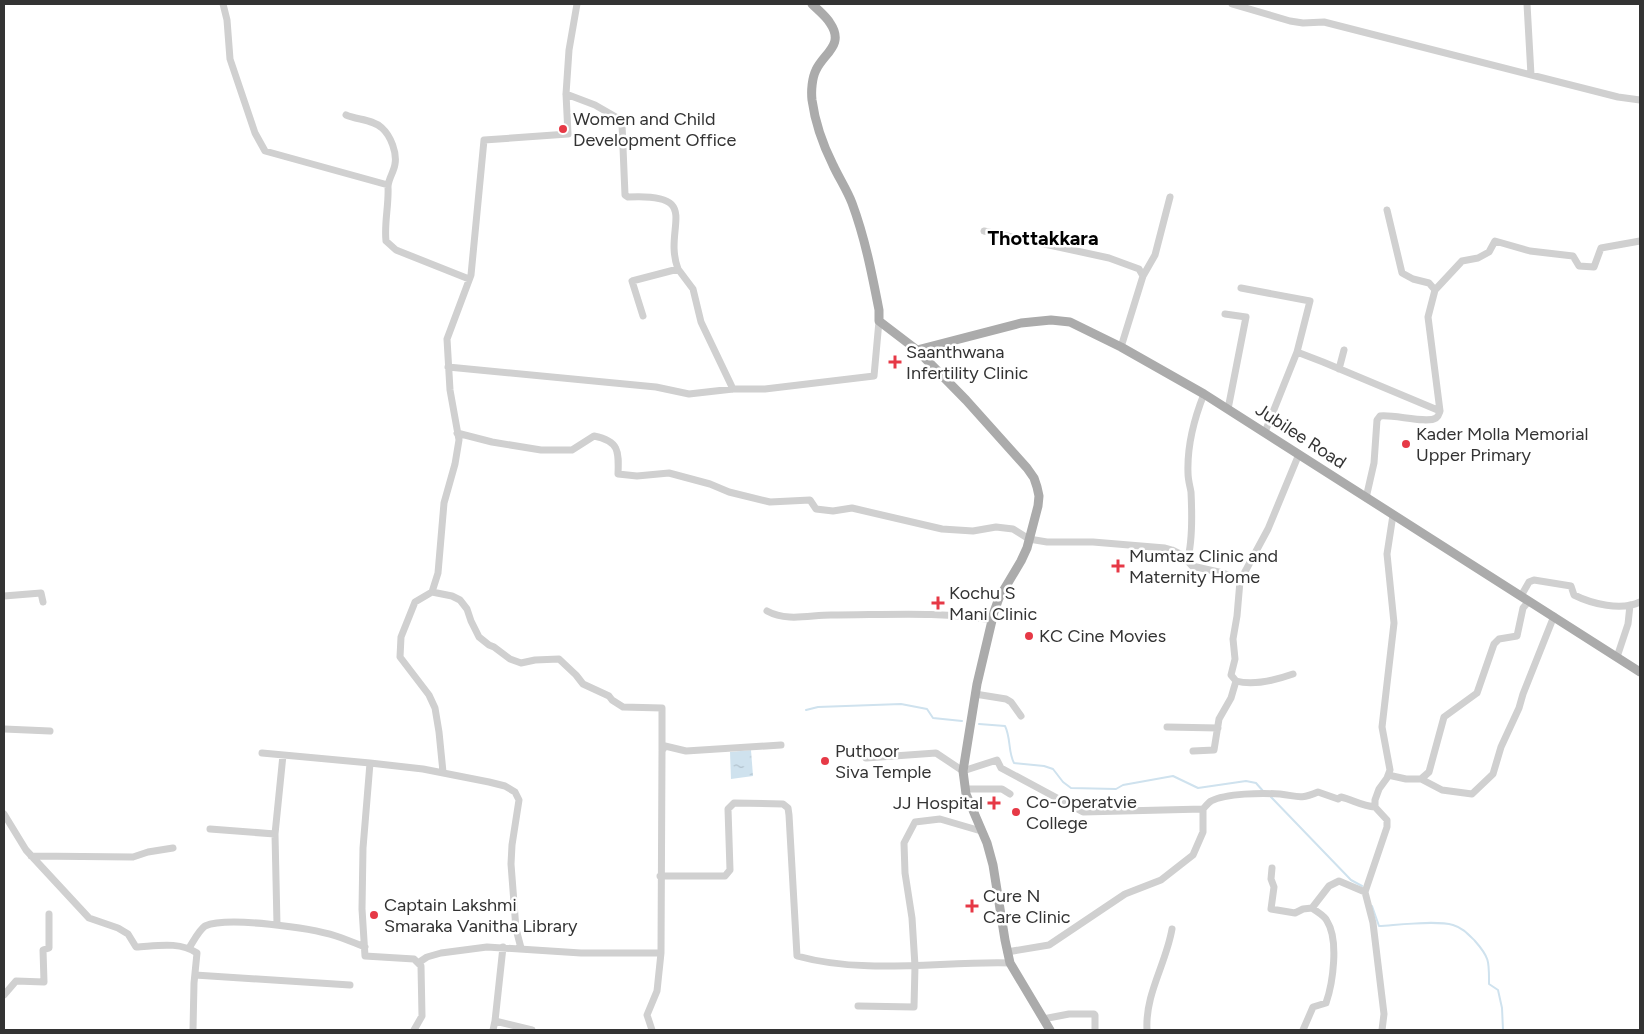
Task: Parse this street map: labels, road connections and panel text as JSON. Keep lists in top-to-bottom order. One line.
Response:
{"streets":{"main road":["Jubilee Road"]},"districts":["Thottakkara"],"places":{"other":["Women and Child Development Office","Kader Molla Memorial Upper Primary","KC Cine Movies","Puthoor Siva Temple","Co-Operatvie College","Captain Lakshmi Smaraka Vanitha Library"],"health":["Saanthwana Infertility Clinic","Mumtaz Clinic and Maternity Home","Kochu S Mani Clinic","JJ Hospital","Cure N Care Clinic"]}}
